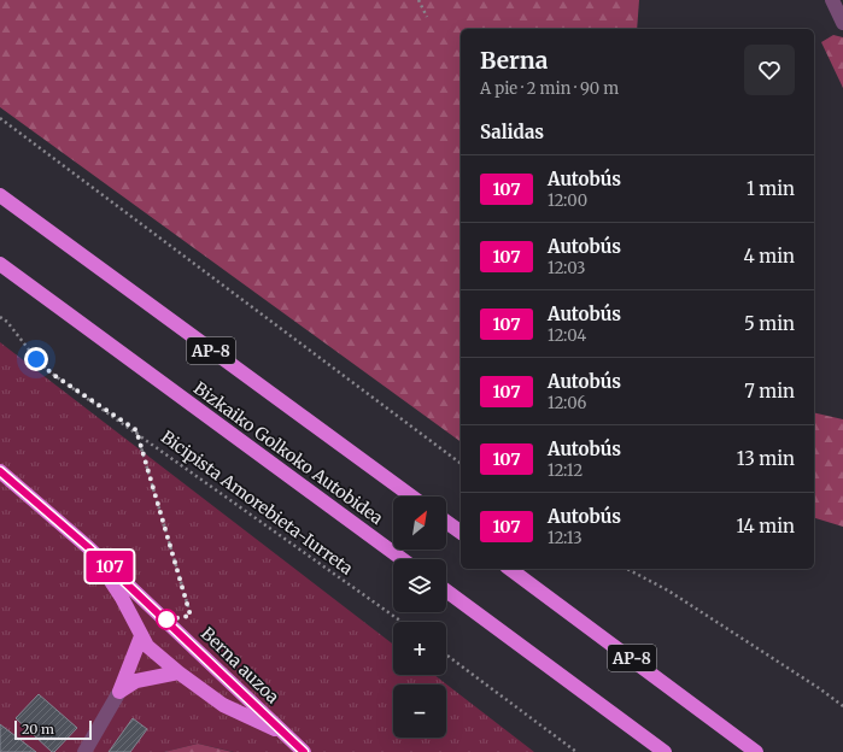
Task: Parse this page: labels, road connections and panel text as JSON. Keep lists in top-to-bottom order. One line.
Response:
{"streets":{"highway":["AP-8","Bizkaiko Golkoko Autobidea","Berna auzoa"],"path":["Bicipista Amorebieta-Iurreta"]},"lines":["bus line 107"],"scale_bar":"20 m","north":"top right","page":{"on_map":"107","heading":[["Berna","A pie · 2 min · 90 m"],"Salidas"],"list":[{"mark":"107","name":"Autobús","note":"12:00","value":"1 min"},{"mark":"107","name":"Autobús","note":"12:03","value":"4 min"},{"mark":"107","name":"Autobús","note":"12:04","value":"5 min"},{"mark":"107","name":"Autobús","note":"12:06","value":"7 min"},{"mark":"107","name":"Autobús","note":"12:12","value":"13 min"},{"mark":"107","name":"Autobús","note":"12:13","value":"14 min"}],"map_buttons":["+","−"],"scale":"20 m"}}
